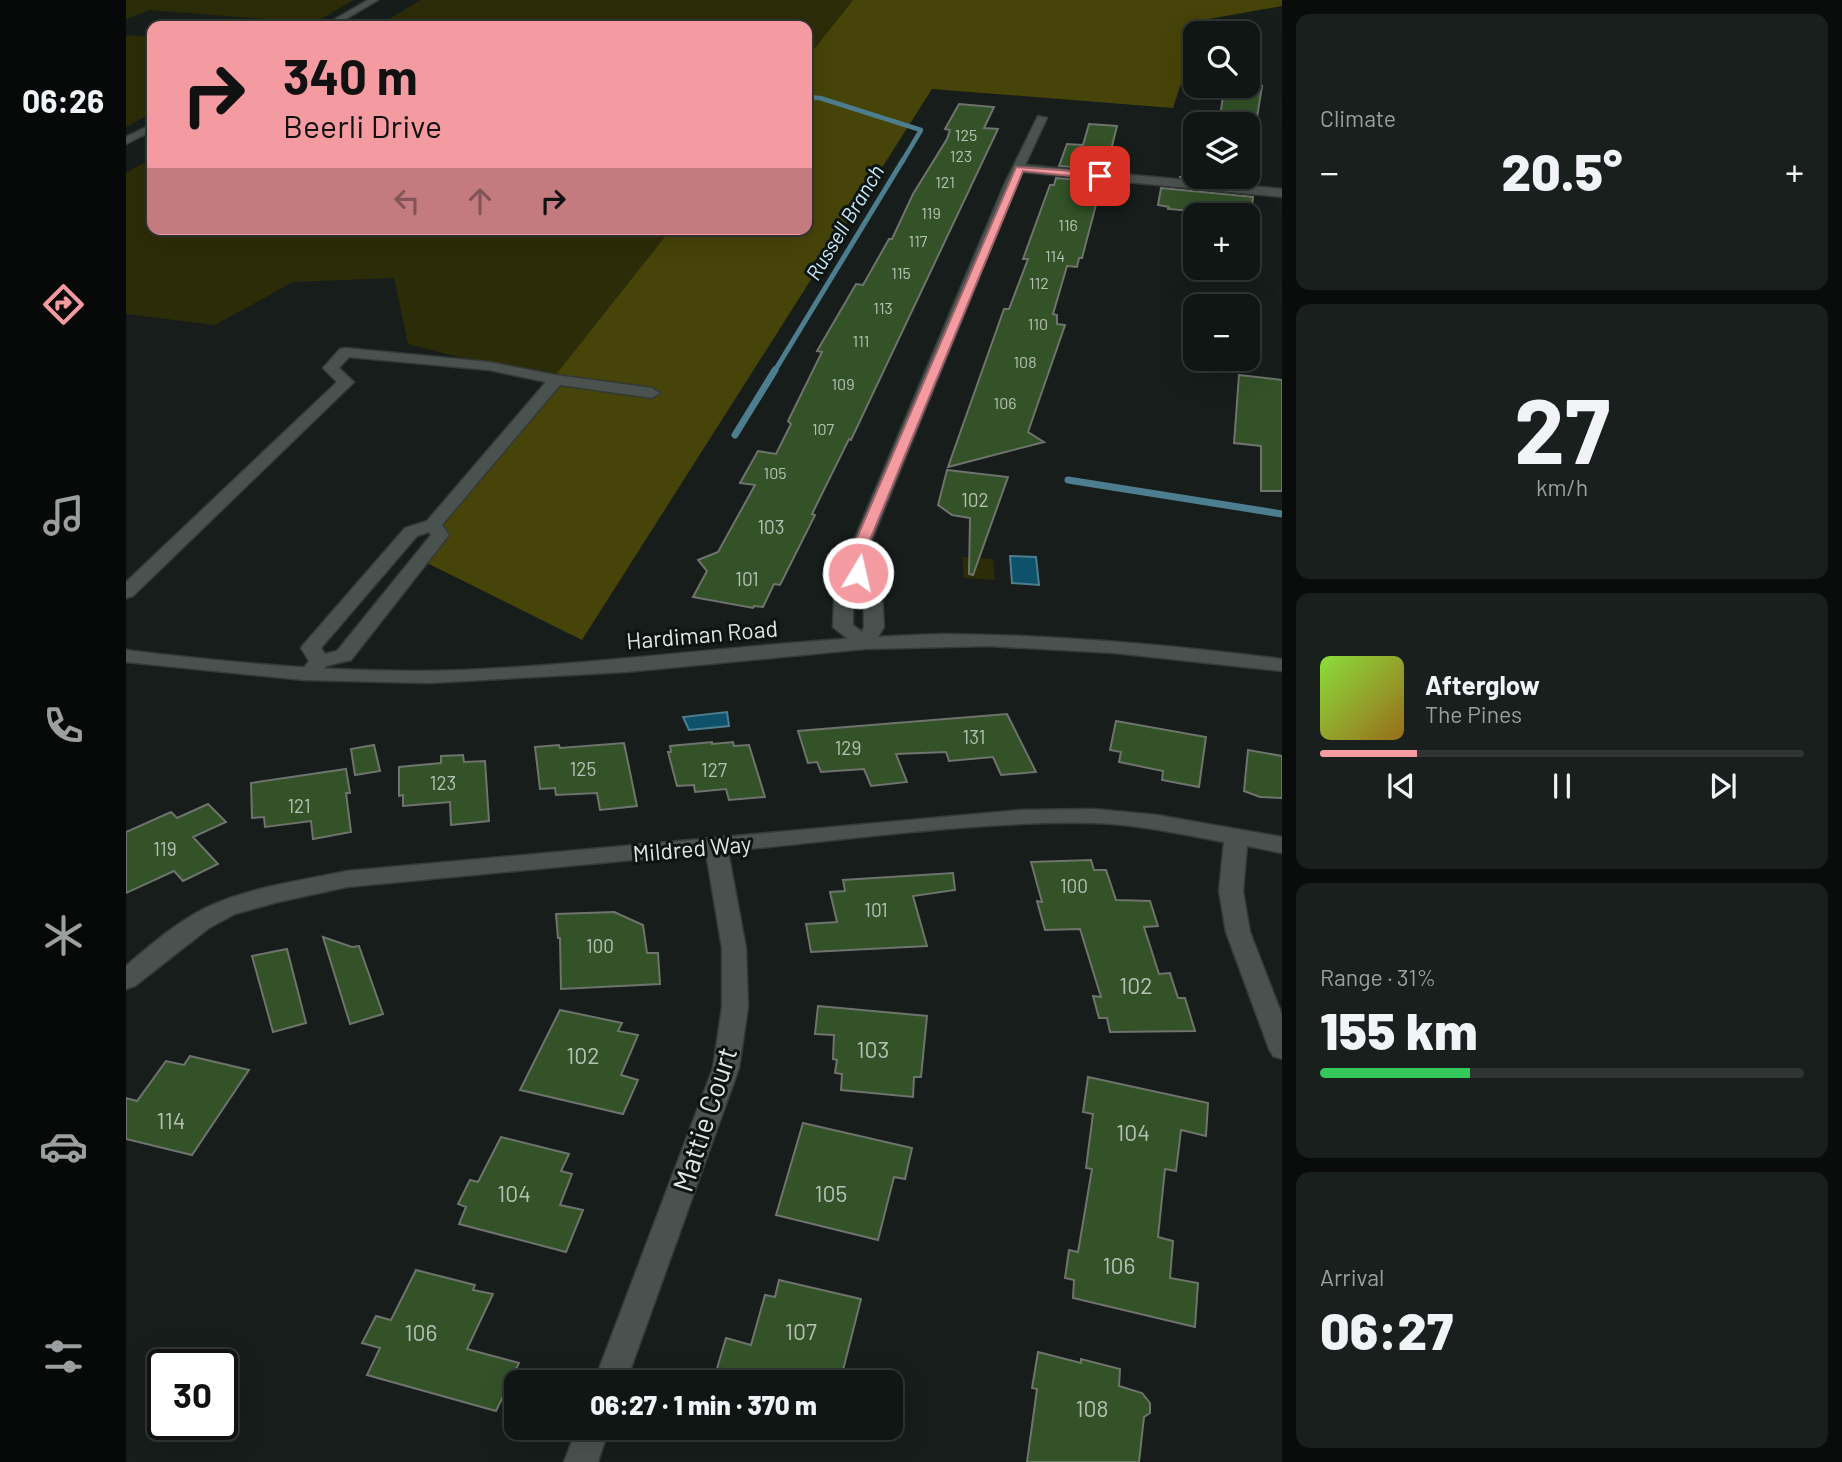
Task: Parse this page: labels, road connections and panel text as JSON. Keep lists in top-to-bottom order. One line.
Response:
{"streets":{"street":["Hardiman Road","Mildred Way","Mattie Court"]},"crossings":[["Mildred Way","Mattie Court"]],"water":["Russell Branch"],"house_numbers":["125","123","121","119","116","117","114","115","112","113","110","111","108","109","106","107","105","102","103","101","131","129","125","127","123","121","119","100","101","100","102","103","102","114","104","104","105","106","107","106","108"],"page":{"tabs":"06:26","tile":["Climate",["27","km/h"],["Range · 31%","155 km"],["Arrival","06:27"]],"map_buttons":["+","−"],"turn":["340 m","Beerli Drive"],"heat":["−","20.5°","+"],"song":["Afterglow","The Pines"],"limit":"30","trip":"06:27 · 1 min · 370 m"}}
